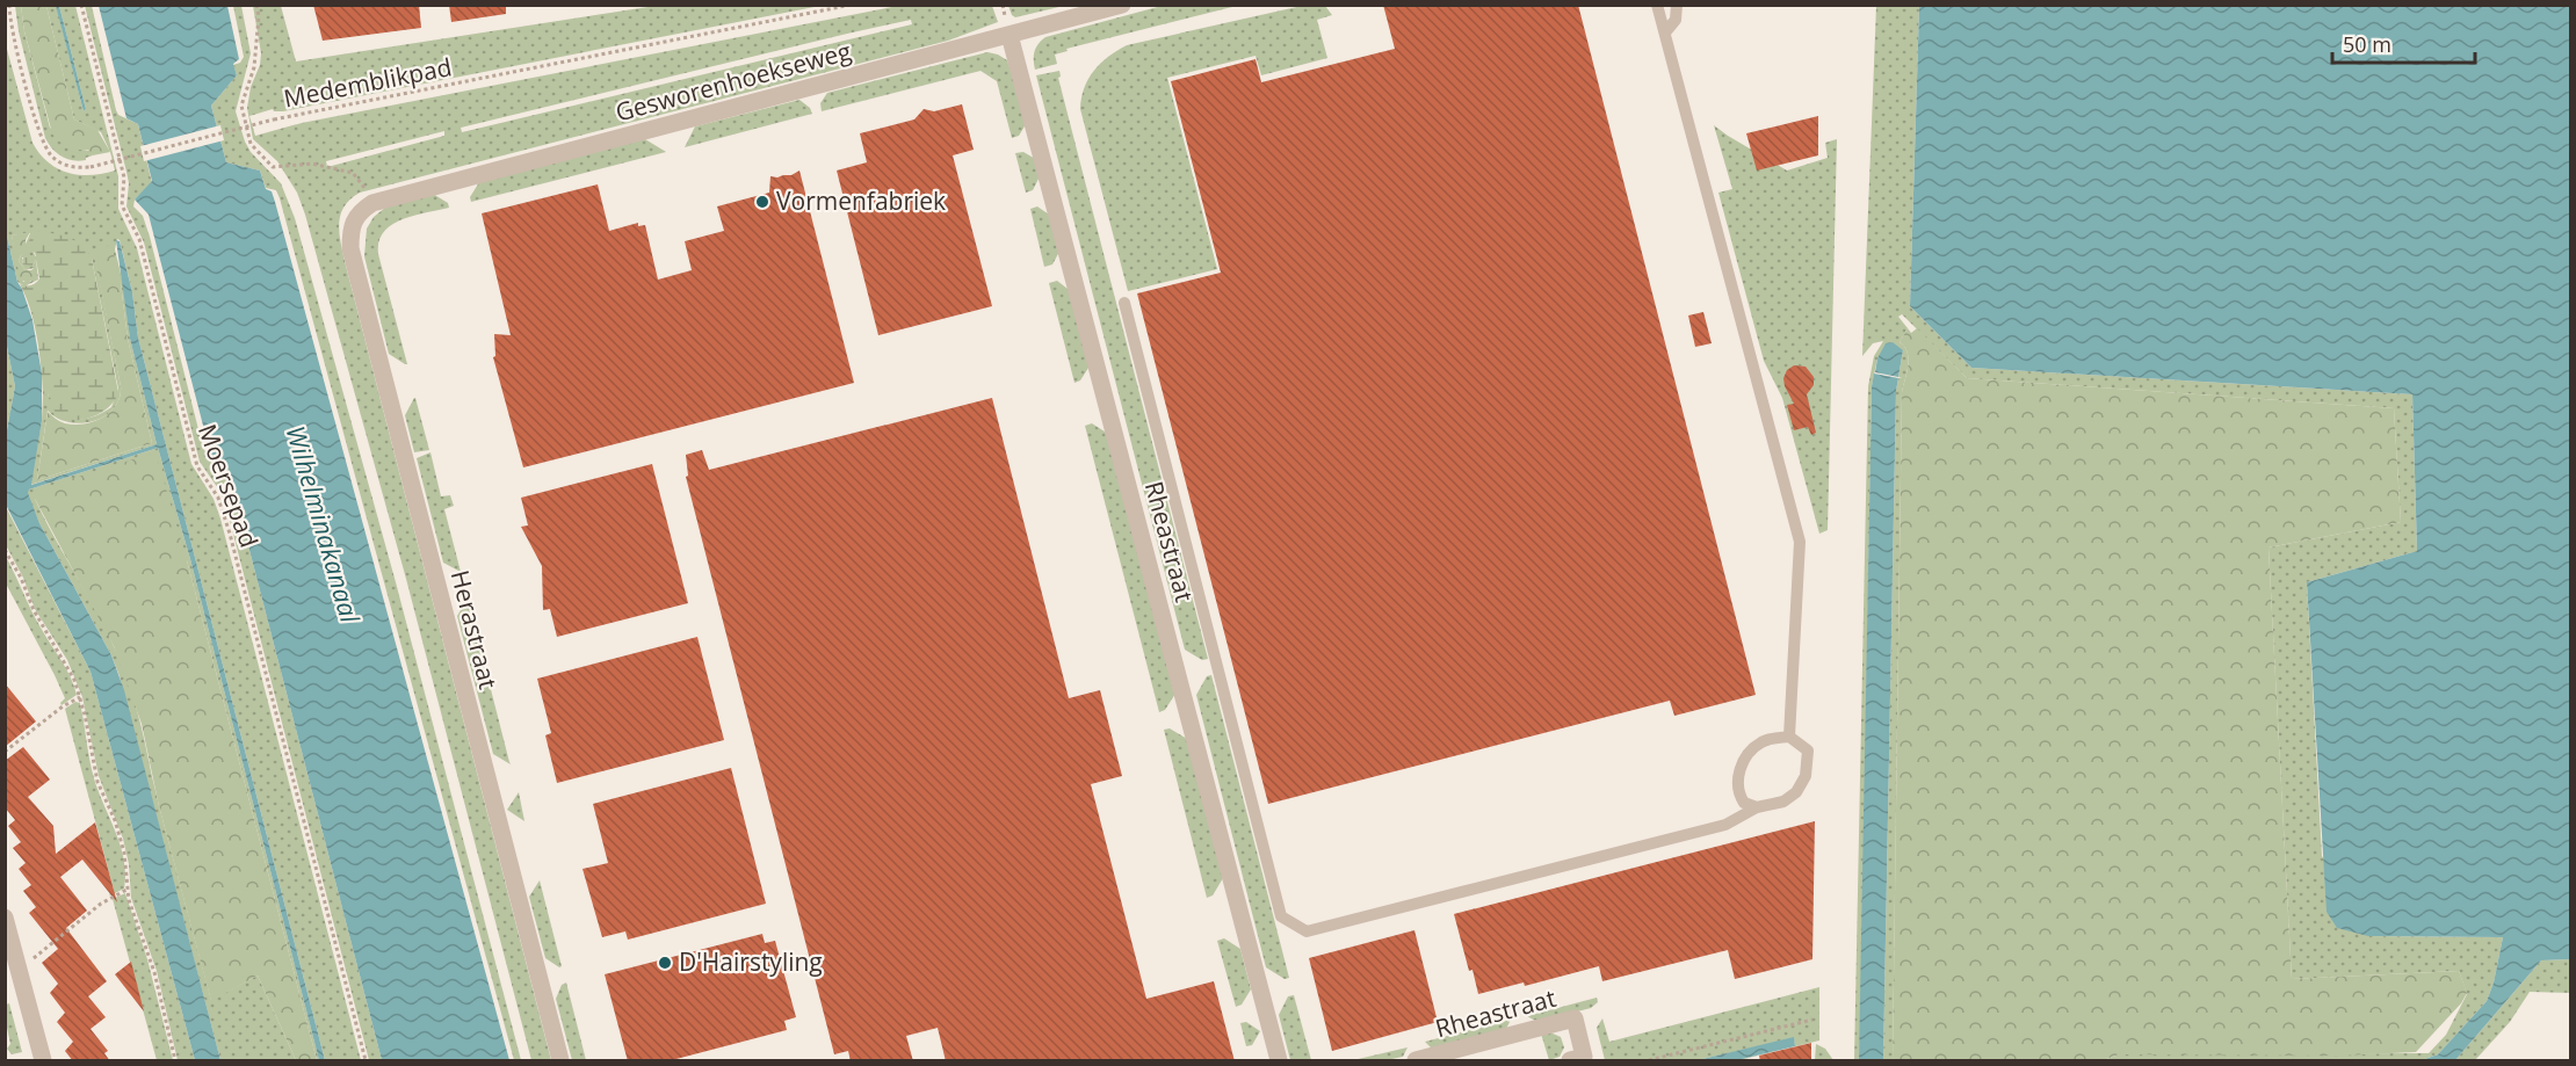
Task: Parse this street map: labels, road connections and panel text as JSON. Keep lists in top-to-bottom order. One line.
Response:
{"streets":{"street":["Gesworenhoekseweg","Rheastraat","Herastraat"],"path":["Medemblikpad","Moersepad"]},"crossings":[["Gesworenhoekseweg","Rheastraat"],["Gesworenhoekseweg","Herastraat"]],"water":["Wilhelminakanaal"],"places":["Vormenfabriek","D'Hairstyling"],"scale_bar":"50 m"}
